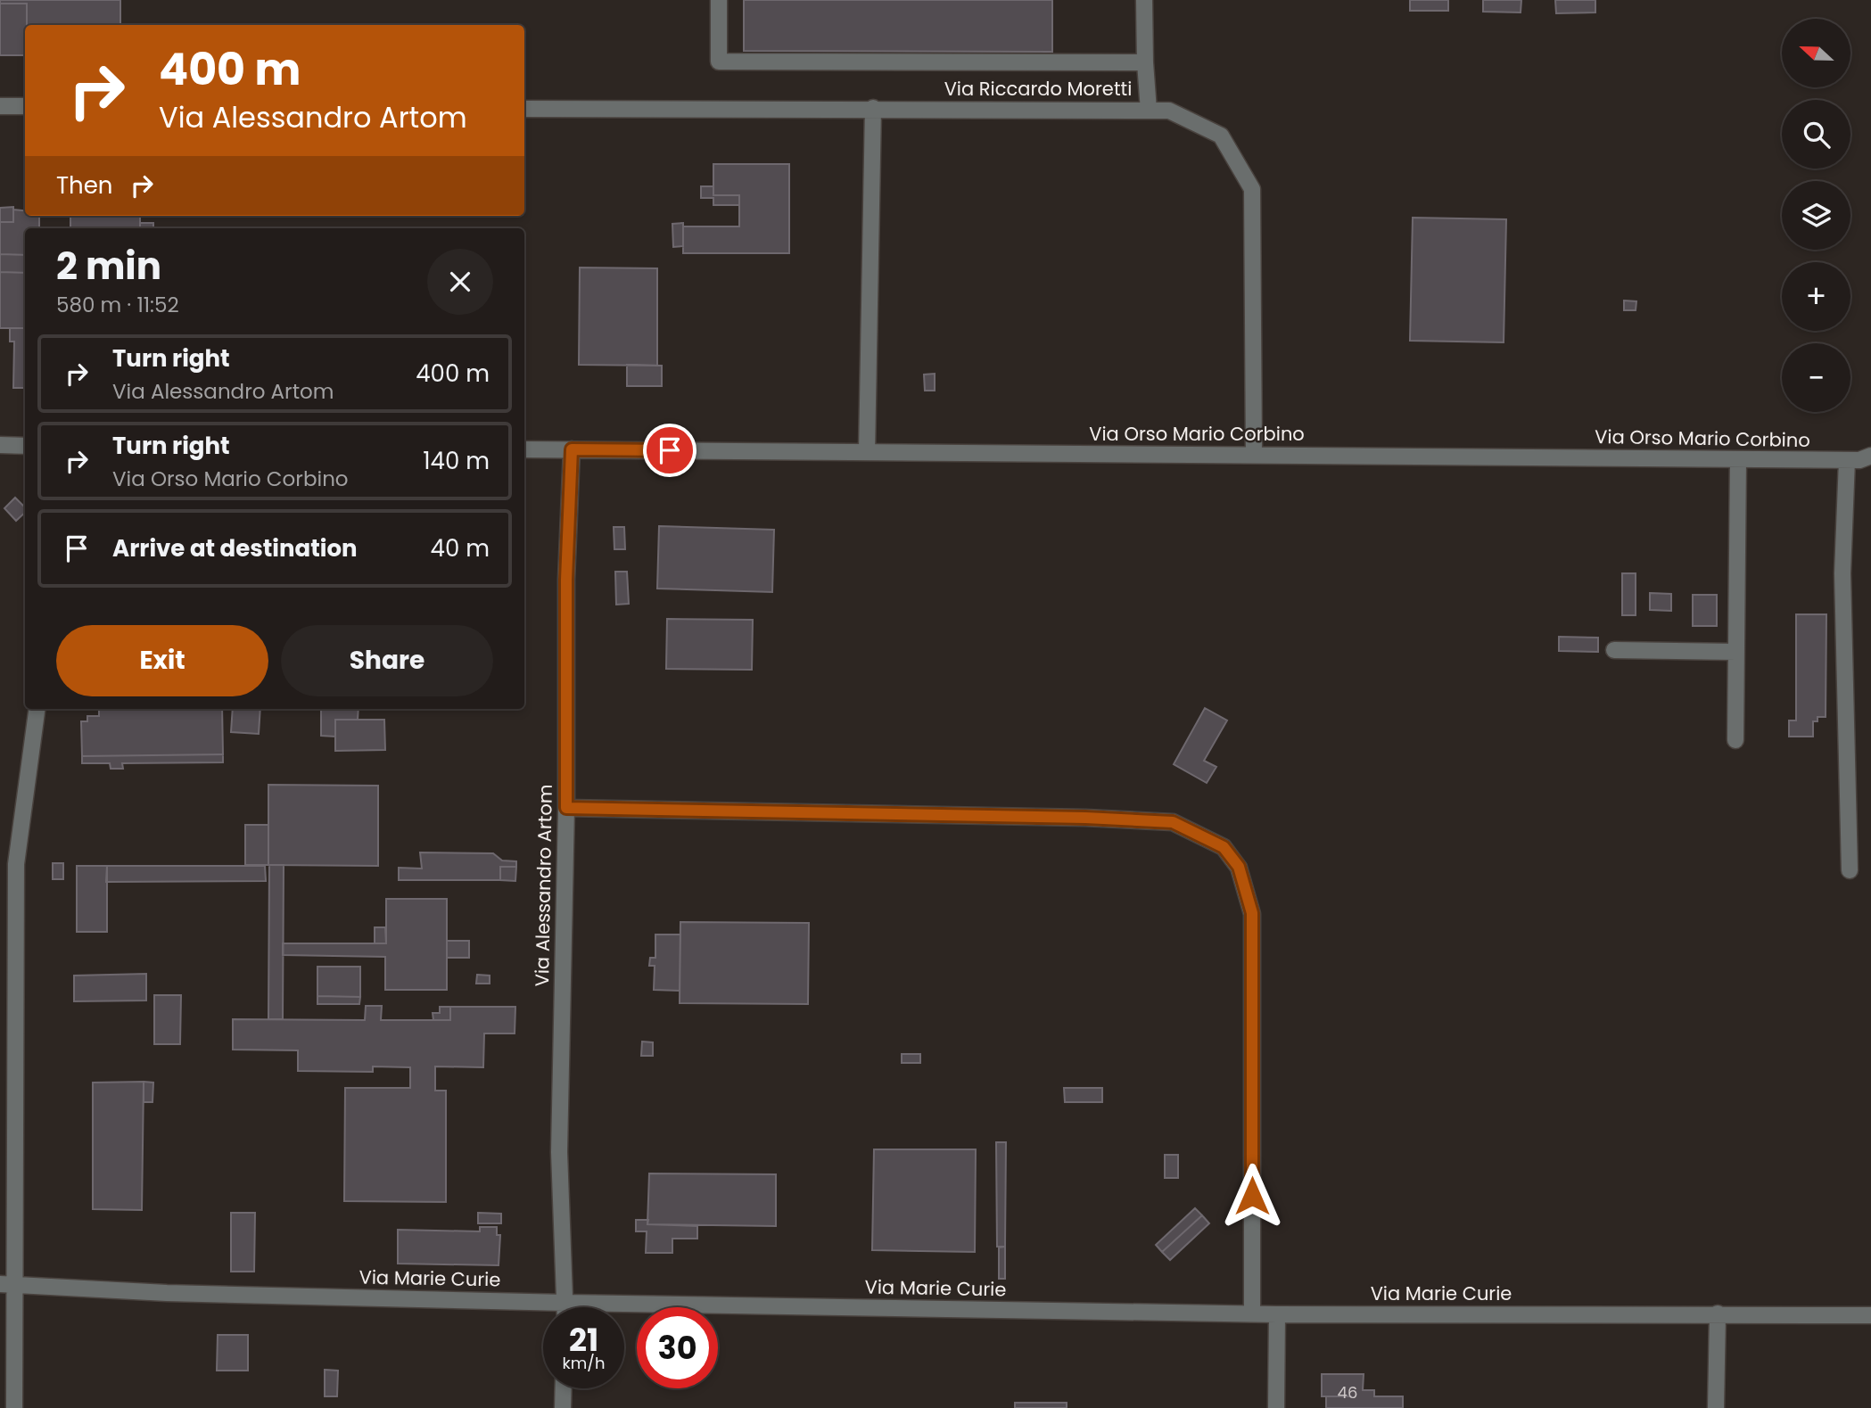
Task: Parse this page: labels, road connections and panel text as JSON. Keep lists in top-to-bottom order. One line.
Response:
{"streets":{"street":["Via Riccardo Moretti","Via Orso Mario Corbino","Via Alessandro Artom","Via Marie Curie"]},"crossings":[["Via Riccardo Moretti","Via Orso Mario Corbino"],["Via Orso Mario Corbino","Via Alessandro Artom"],["Via Alessandro Artom","Via Marie Curie"]],"house_numbers":["46"],"north":"left","page":{"map_buttons":["+","−"],"turn":["400 m","Via Alessandro Artom"],"then":"Then","heading":["2 min","580 m · 11:52"],"list":[{"name":"Turn right","note":"Via Alessandro Artom","value":"400 m"},{"name":"Turn right","note":"Via Orso Mario Corbino","value":"140 m"},{"name":"Arrive at destination","value":"40 m"}],"buttons":["Exit","Share"],"speed":"21 km/h","limit":"30"}}
